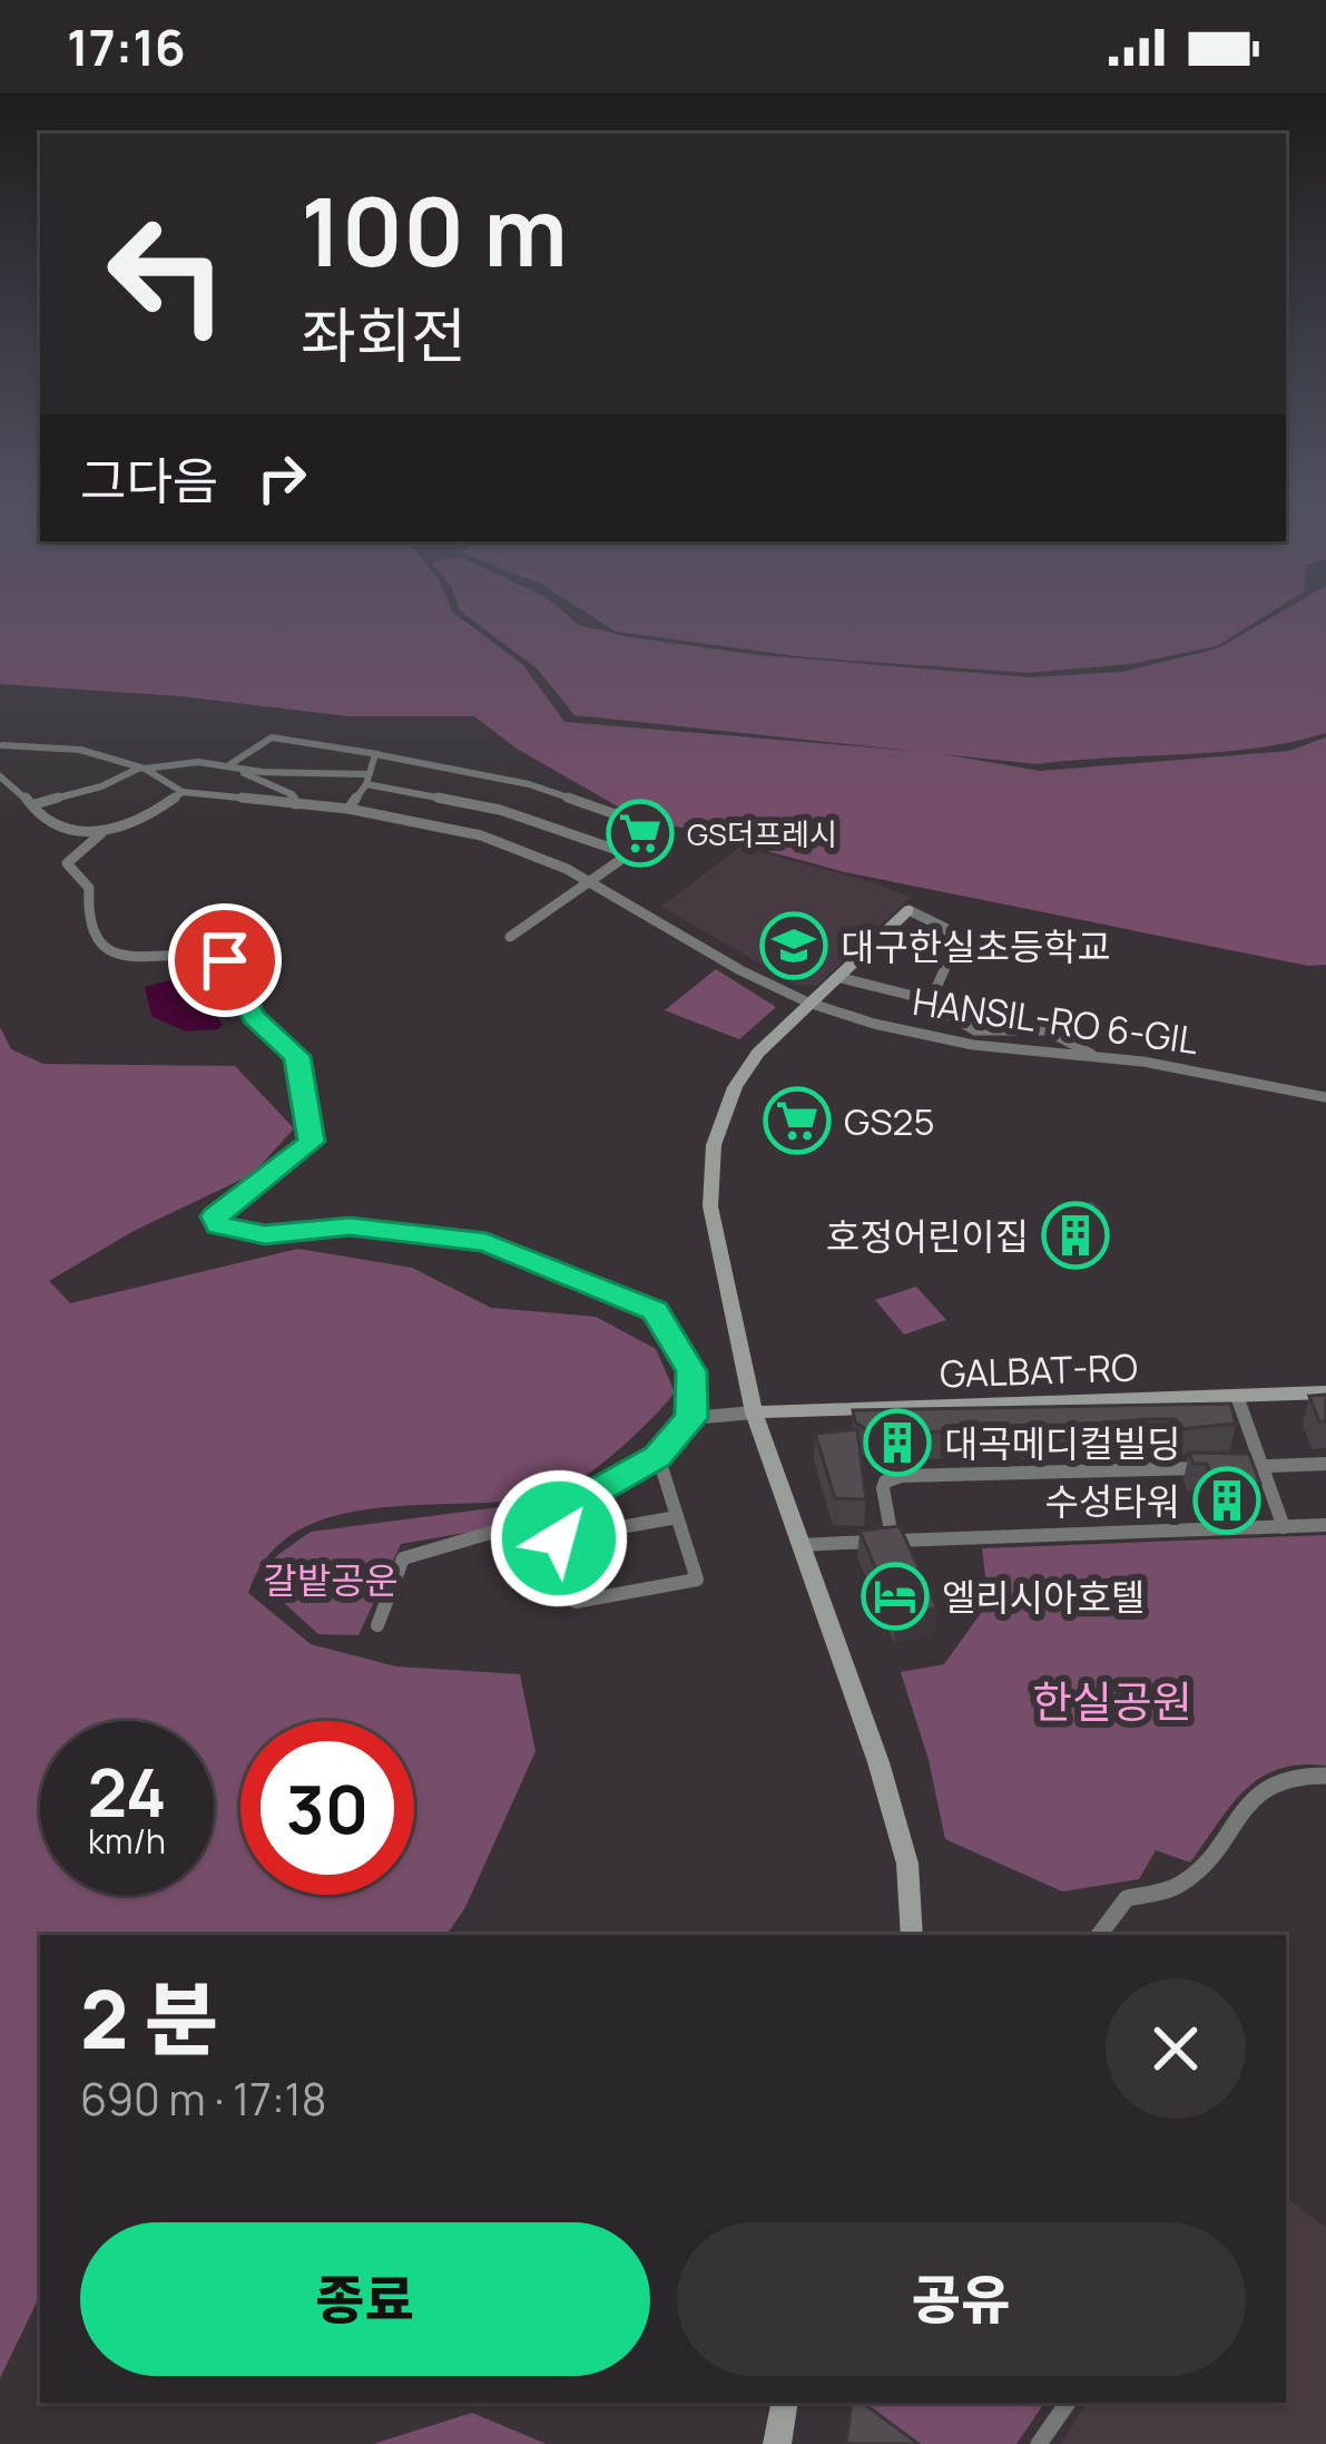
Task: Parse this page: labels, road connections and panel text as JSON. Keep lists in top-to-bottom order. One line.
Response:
{"streets":{"main road":["GALBAT-RO"],"street":["HANSIL-RO 6-GIL"]},"parks":["갈밭공운","한실공원"],"places":{"supermarket":["GS더프레시","GS25"],"school or university":["대구한실초등학교"],"building":["호정어린이집","대곡메디컬빌딩","수성타워"],"hotel":["엘리시아호텔"]},"page":{"status":"17:16","turn":["100 m","좌회전"],"then":"그다음","speed":"24 km/h","limit":"30","heading":["2 분","690 m · 17:18"],"buttons":["종료","공유"]}}
